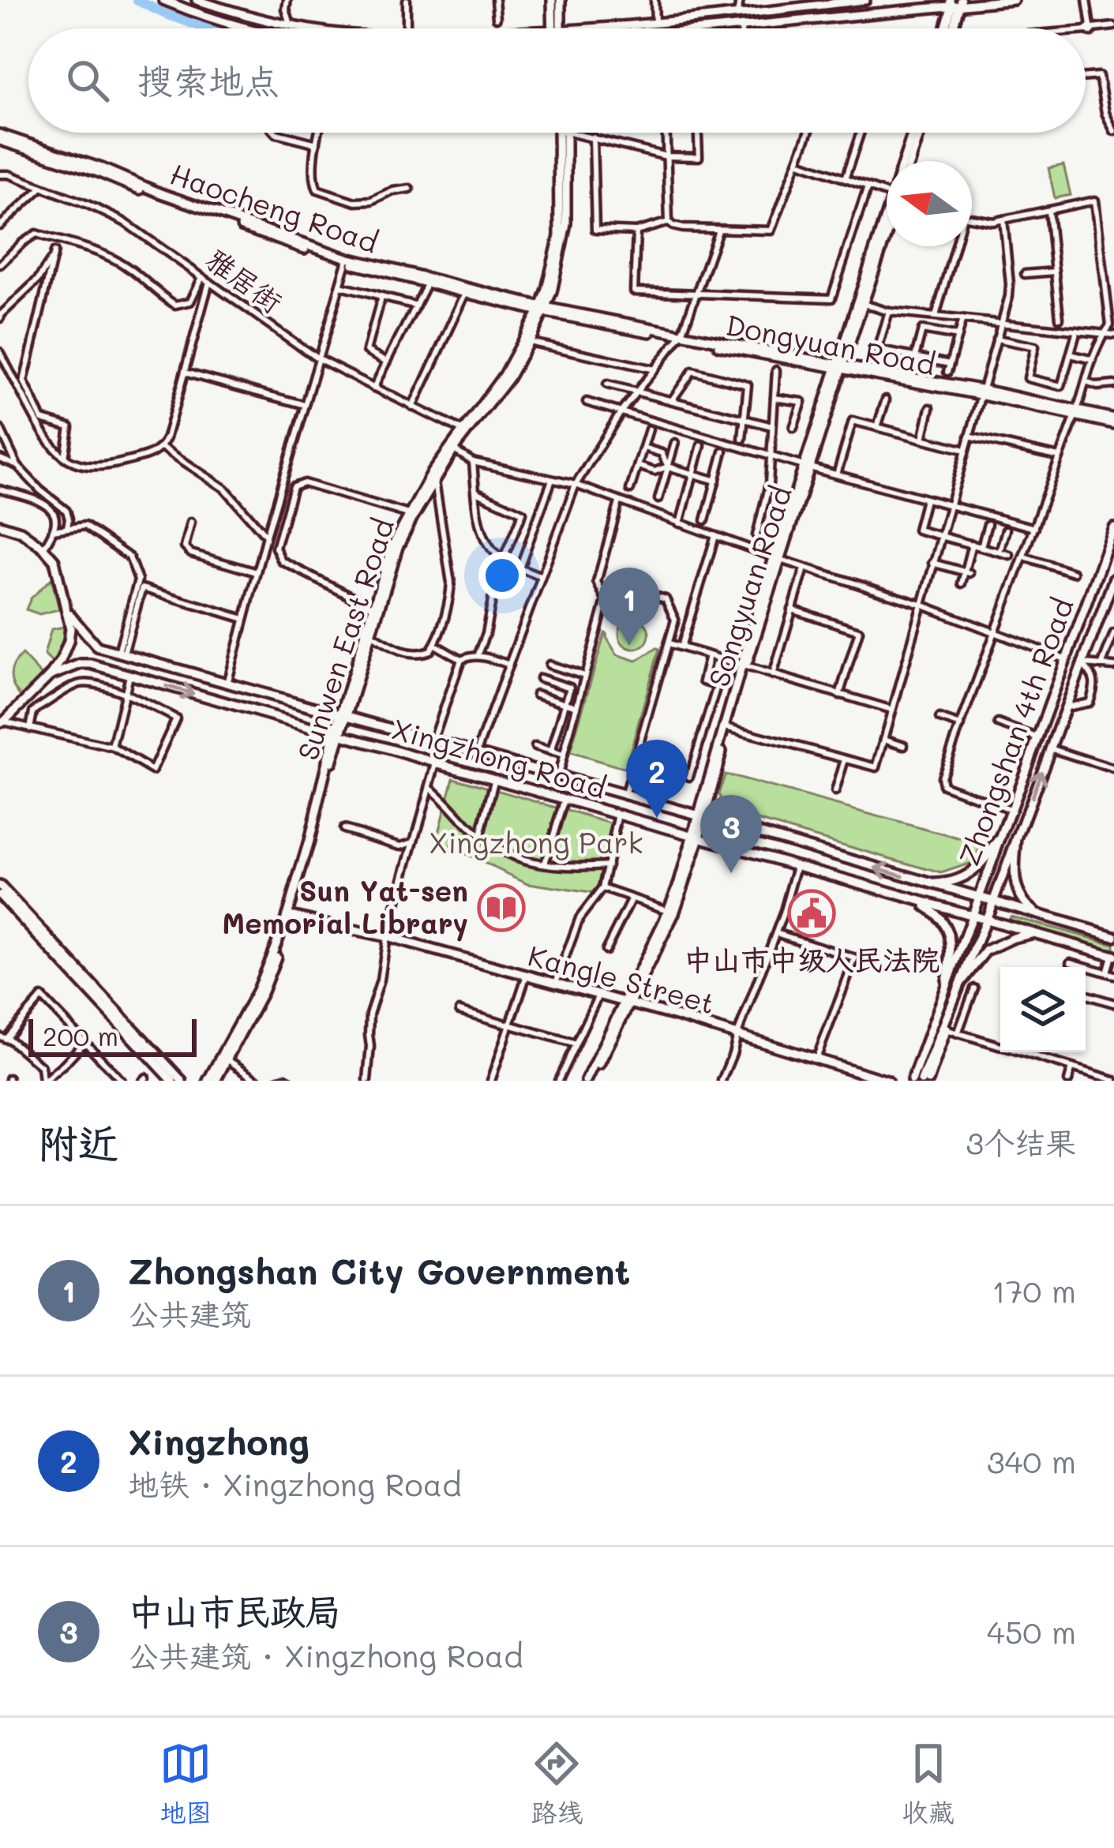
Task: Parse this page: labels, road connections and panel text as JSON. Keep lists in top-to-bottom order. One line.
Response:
{"streets":{"main road":["Haocheng Road","Dongyuan Road","Songyuan Road","Sunwen East Road","Zhongshan 4th Road","Xingzhong Road","Kangle Street"],"street":["雅居街"]},"crossings":[["Haocheng Road","Dongyuan Road"],["Haocheng Road","Sunwen East Road"],["雅居街","Sunwen East Road"],["Dongyuan Road","Songyuan Road"],["Dongyuan Road","Sunwen East Road"],["Songyuan Road","Xingzhong Road"],["Sunwen East Road","Xingzhong Road"],["Sunwen East Road","Kangle Street"],["Zhongshan 4th Road","Xingzhong Road"]],"parks":["Xingzhong Park"],"places":{"library":["Sun Yat-sen Memorial Library"],"public building":["中山市中级人民法院"]},"scale_bar":"200 m","north":"left","page":{"search":"搜索地点","pins":["1","2","3"],"scale":"200 m","heading":["附近","3个结果"],"list":[{"mark":"1","name":"Zhongshan City Government","note":"公共建筑","value":"170 m"},{"mark":"2","name":"Xingzhong","note":"地铁 · Xingzhong Road","value":"340 m"},{"mark":"3","name":"中山市民政局","note":"公共建筑 · Xingzhong Road","value":"450 m"}],"nav":["地图","路线","收藏"]}}
